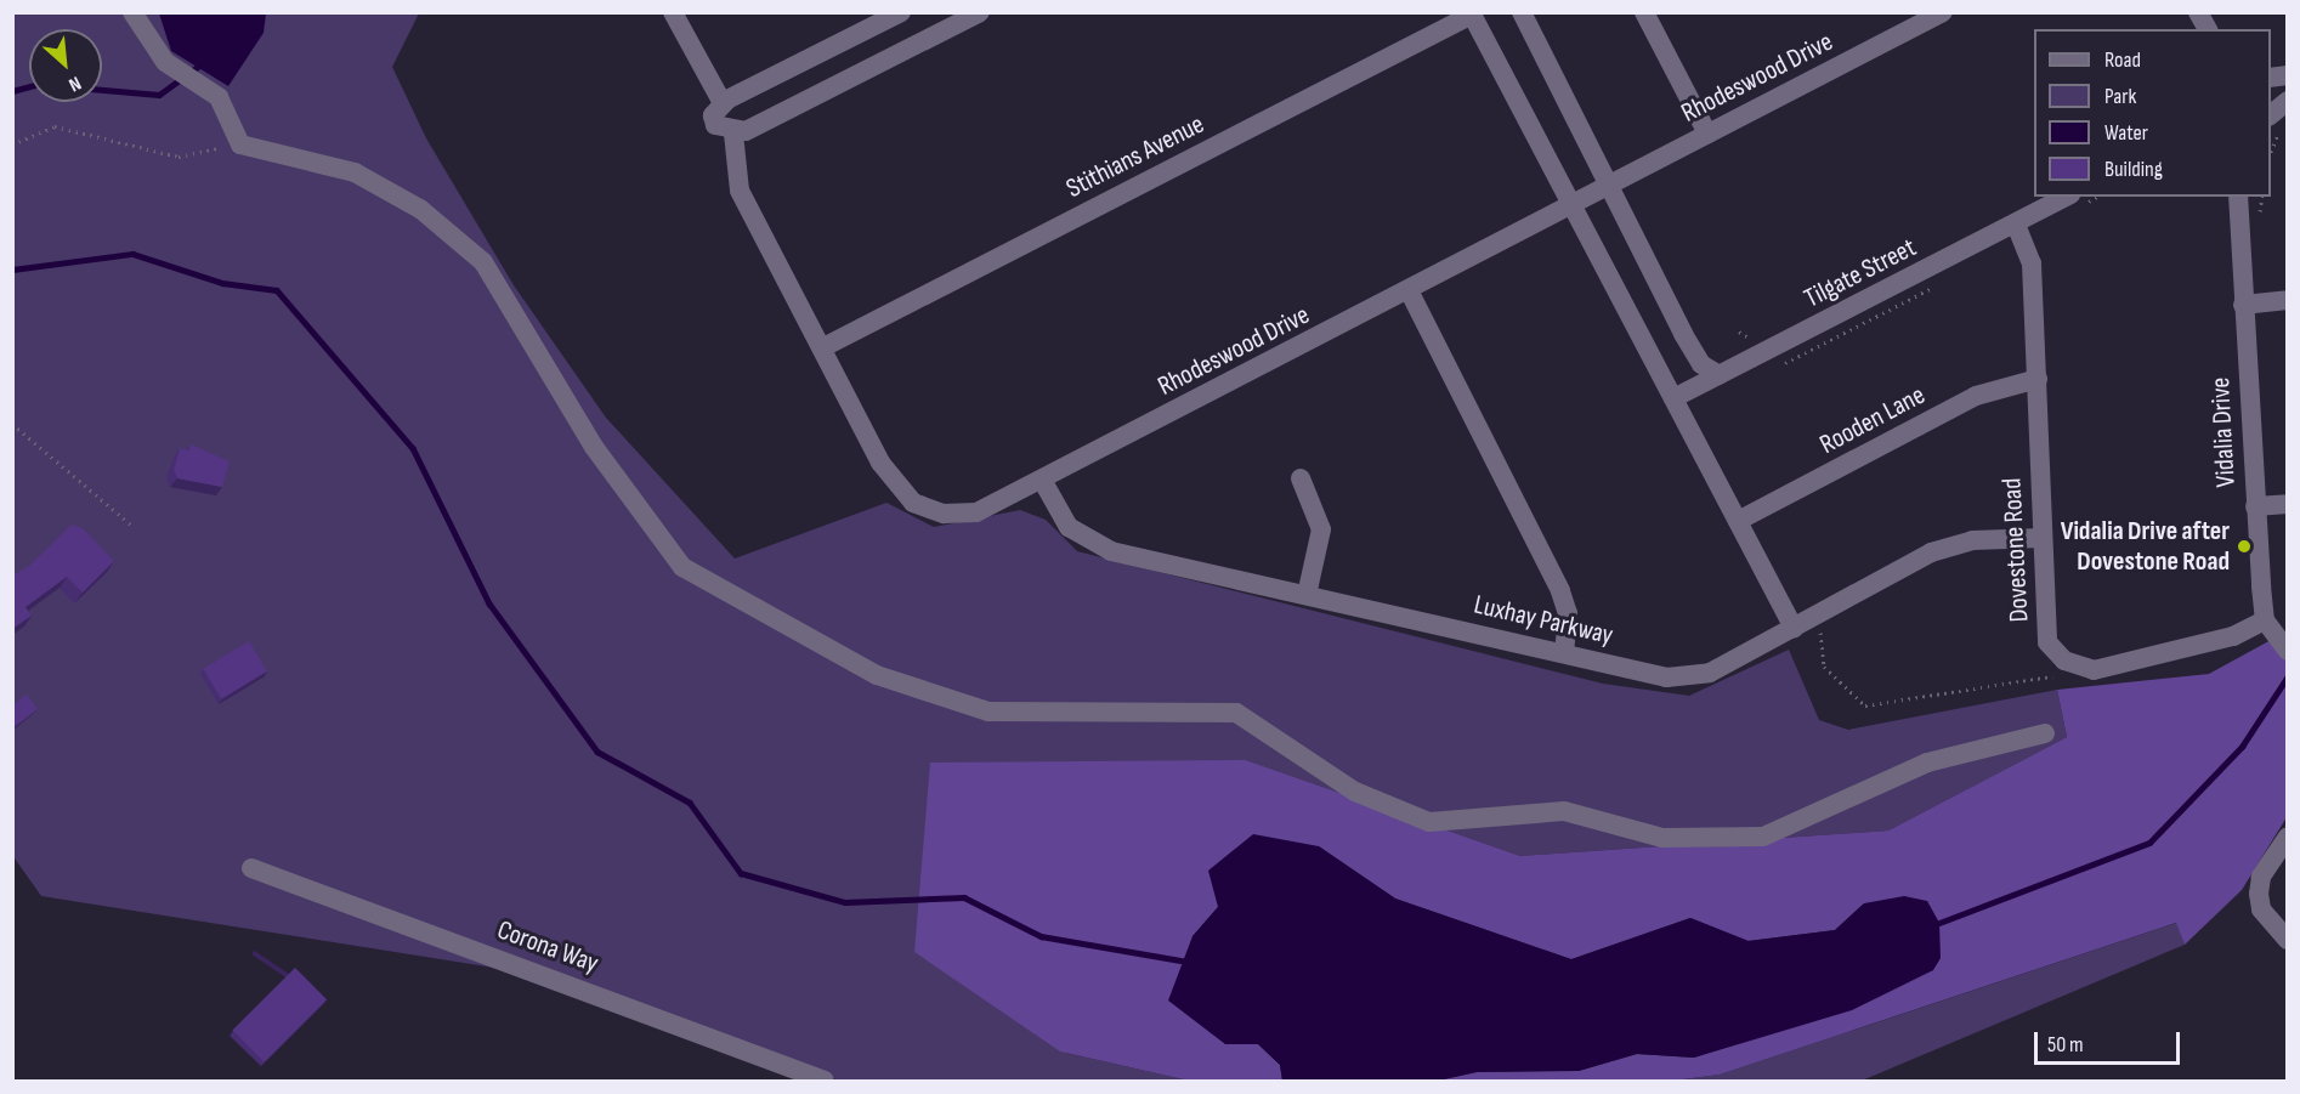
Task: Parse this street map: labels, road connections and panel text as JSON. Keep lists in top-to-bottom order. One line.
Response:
{"streets":{"street":["Rhodeswood Drive","Stithians Avenue","Tilgate Street","Rooden Lane","Vidalia Drive","Dovestone Road","Luxhay Parkway","Corona Way"]},"crossings":[["Rhodeswood Drive","Stithians Avenue"],["Rhodeswood Drive","Luxhay Parkway"],["Tilgate Street","Dovestone Road"],["Rooden Lane","Dovestone Road"],["Vidalia Drive","Dovestone Road"],["Dovestone Road","Luxhay Parkway"]],"places":["Vidalia Drive after Dovestone Road"],"legend":["Road","Park","Water","Building"],"scale_bar":"50 m","north":"bottom right"}
